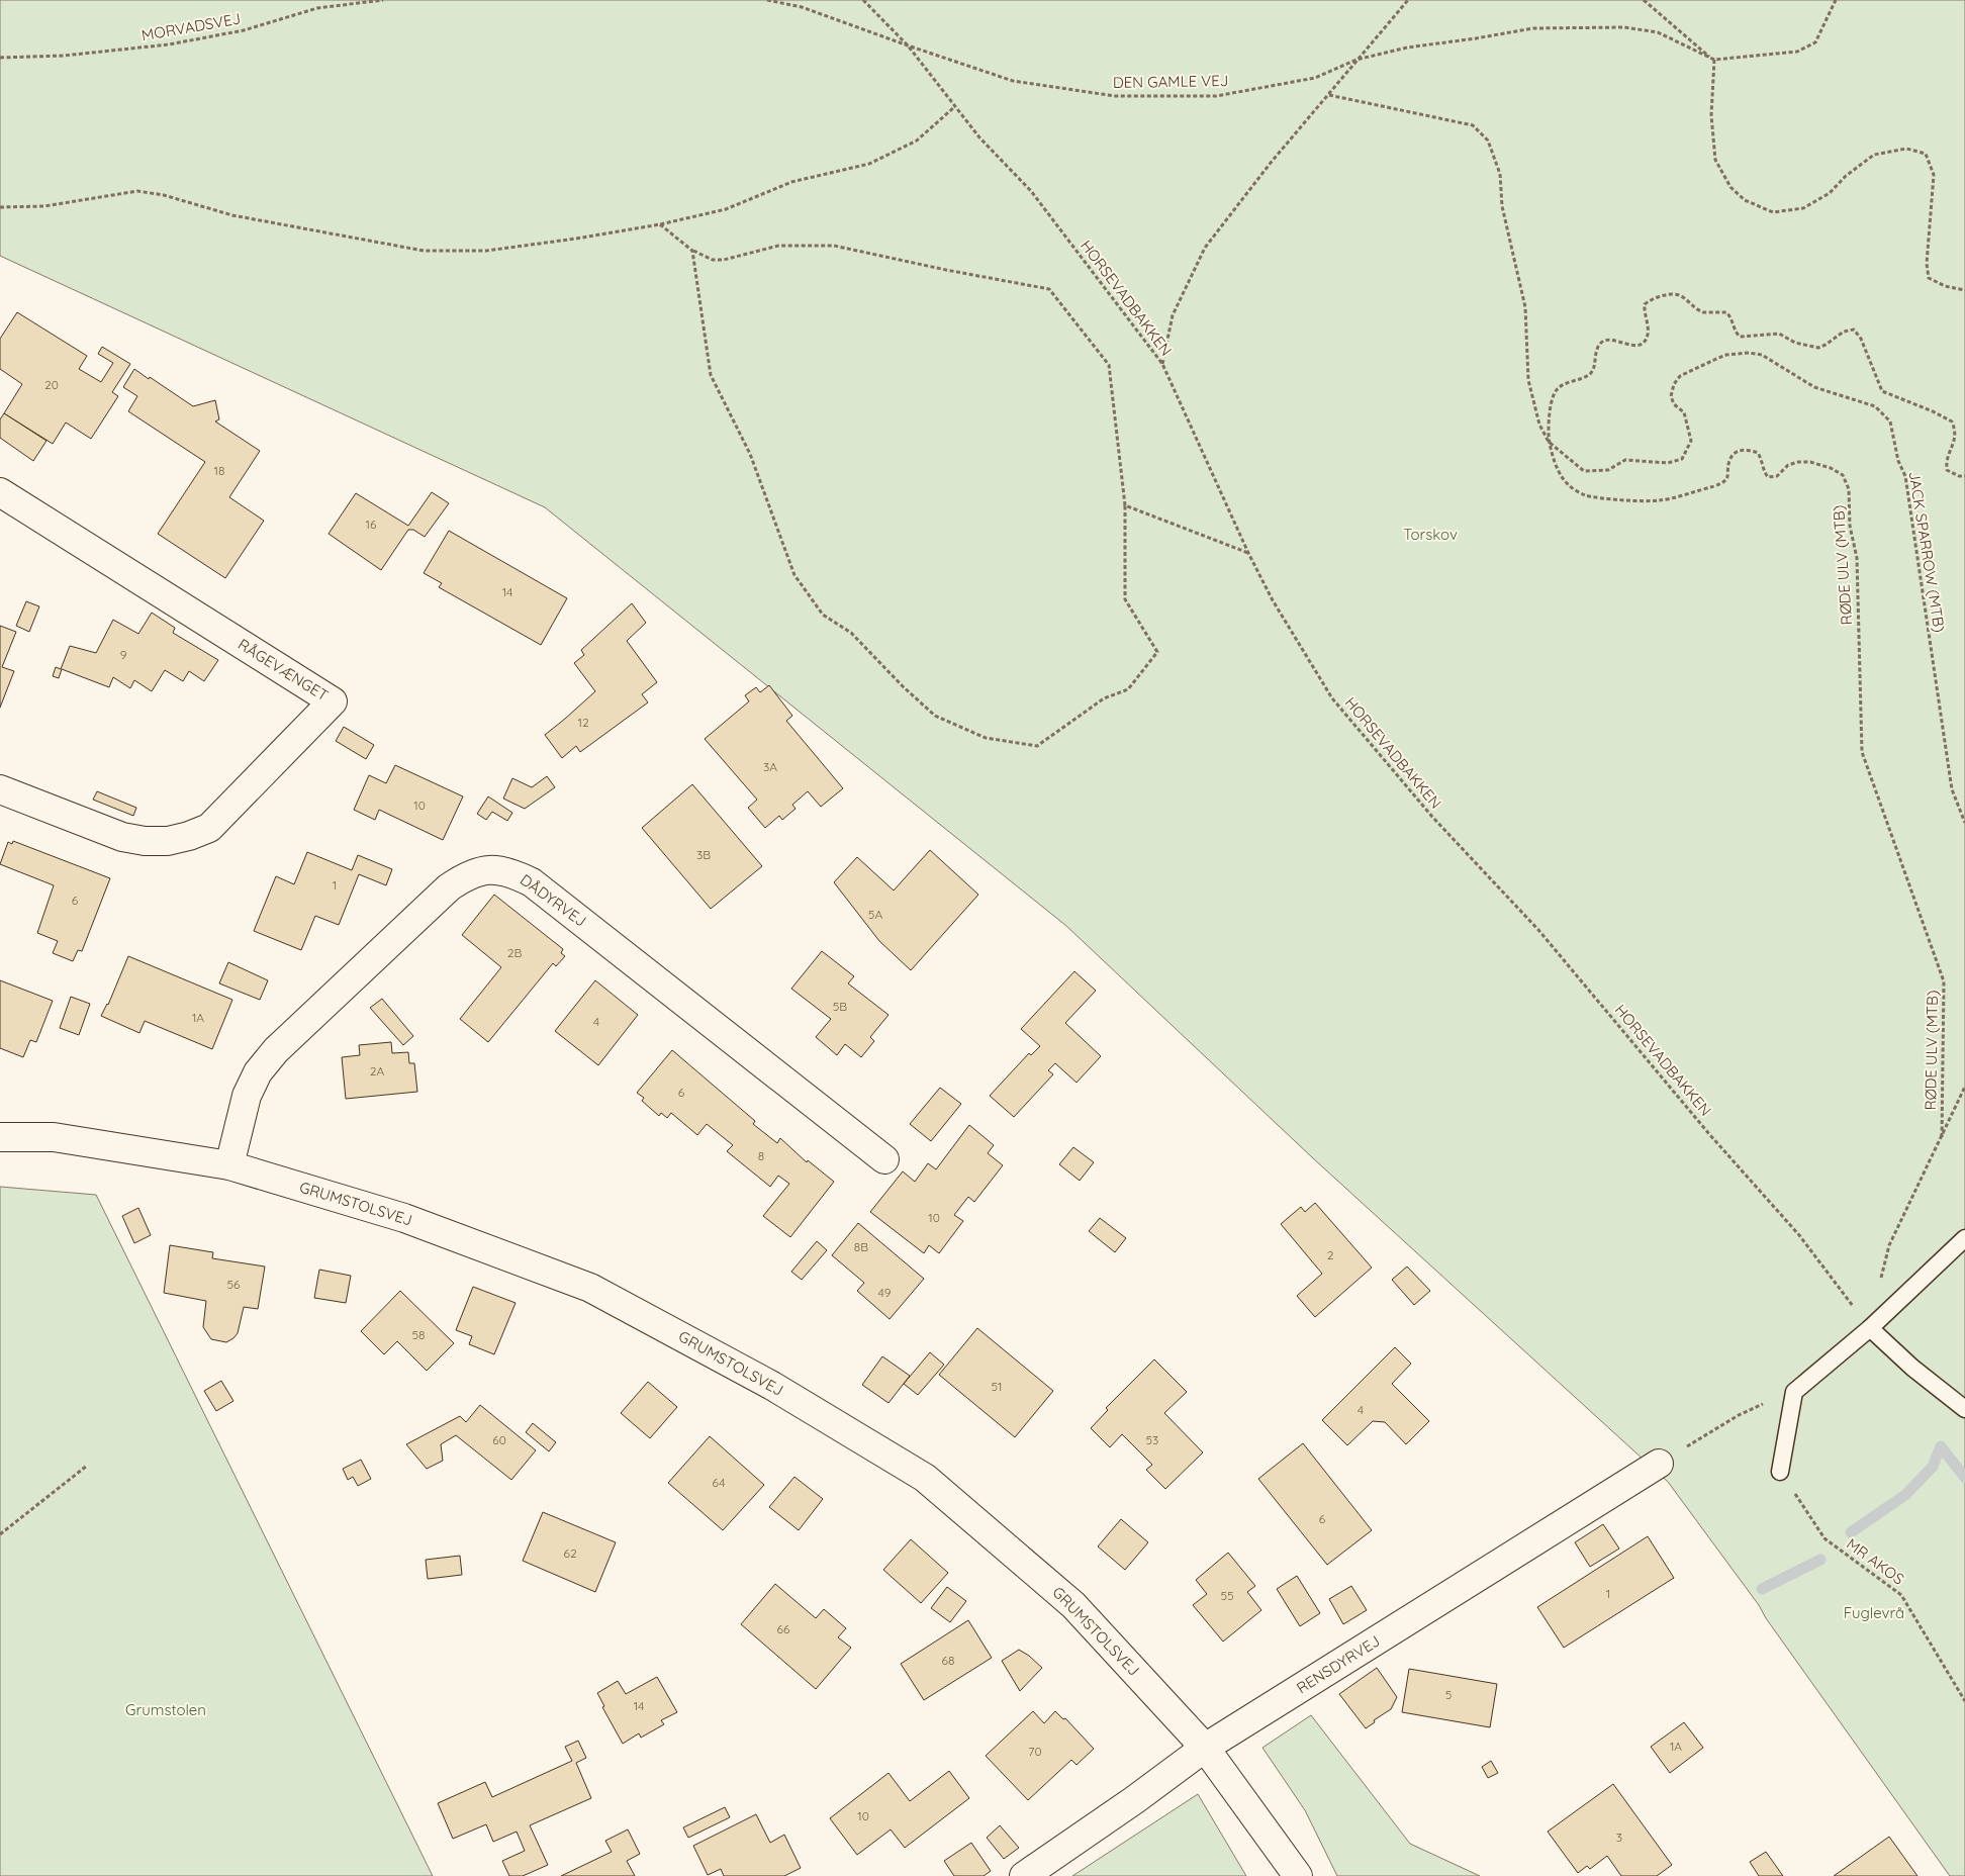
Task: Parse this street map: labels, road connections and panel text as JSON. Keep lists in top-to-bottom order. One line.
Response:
{"streets":{"street":["RÅGEVÆNGET","DÅDYRVEJ","GRUMSTOLSVEJ","RENSDYRVEJ"],"path":["MORVADSVEJ","DEN GAMLE VEJ","HORSEVADBAKKEN","JACK SPARROW (MTB)","RØDE ULV (MTB)","MR AKOS"]},"crossings":[["DEN GAMLE VEJ","HORSEVADBAKKEN"],["JACK SPARROW (MTB)","RØDE ULV (MTB)"],["DÅDYRVEJ","GRUMSTOLSVEJ"],["GRUMSTOLSVEJ","RENSDYRVEJ"]],"parks":["Torskov","Fuglevrå","Grumstolen"],"house_numbers":["20","18","16","14","9","12","3A","10","3B","1","6","5A","2B","5B","1A","4","2A","6","8","10","8B","2","56","49","58","51","4","60","53","64","6","62","1","55","66","68","5","14","1A","70","10","3"]}
